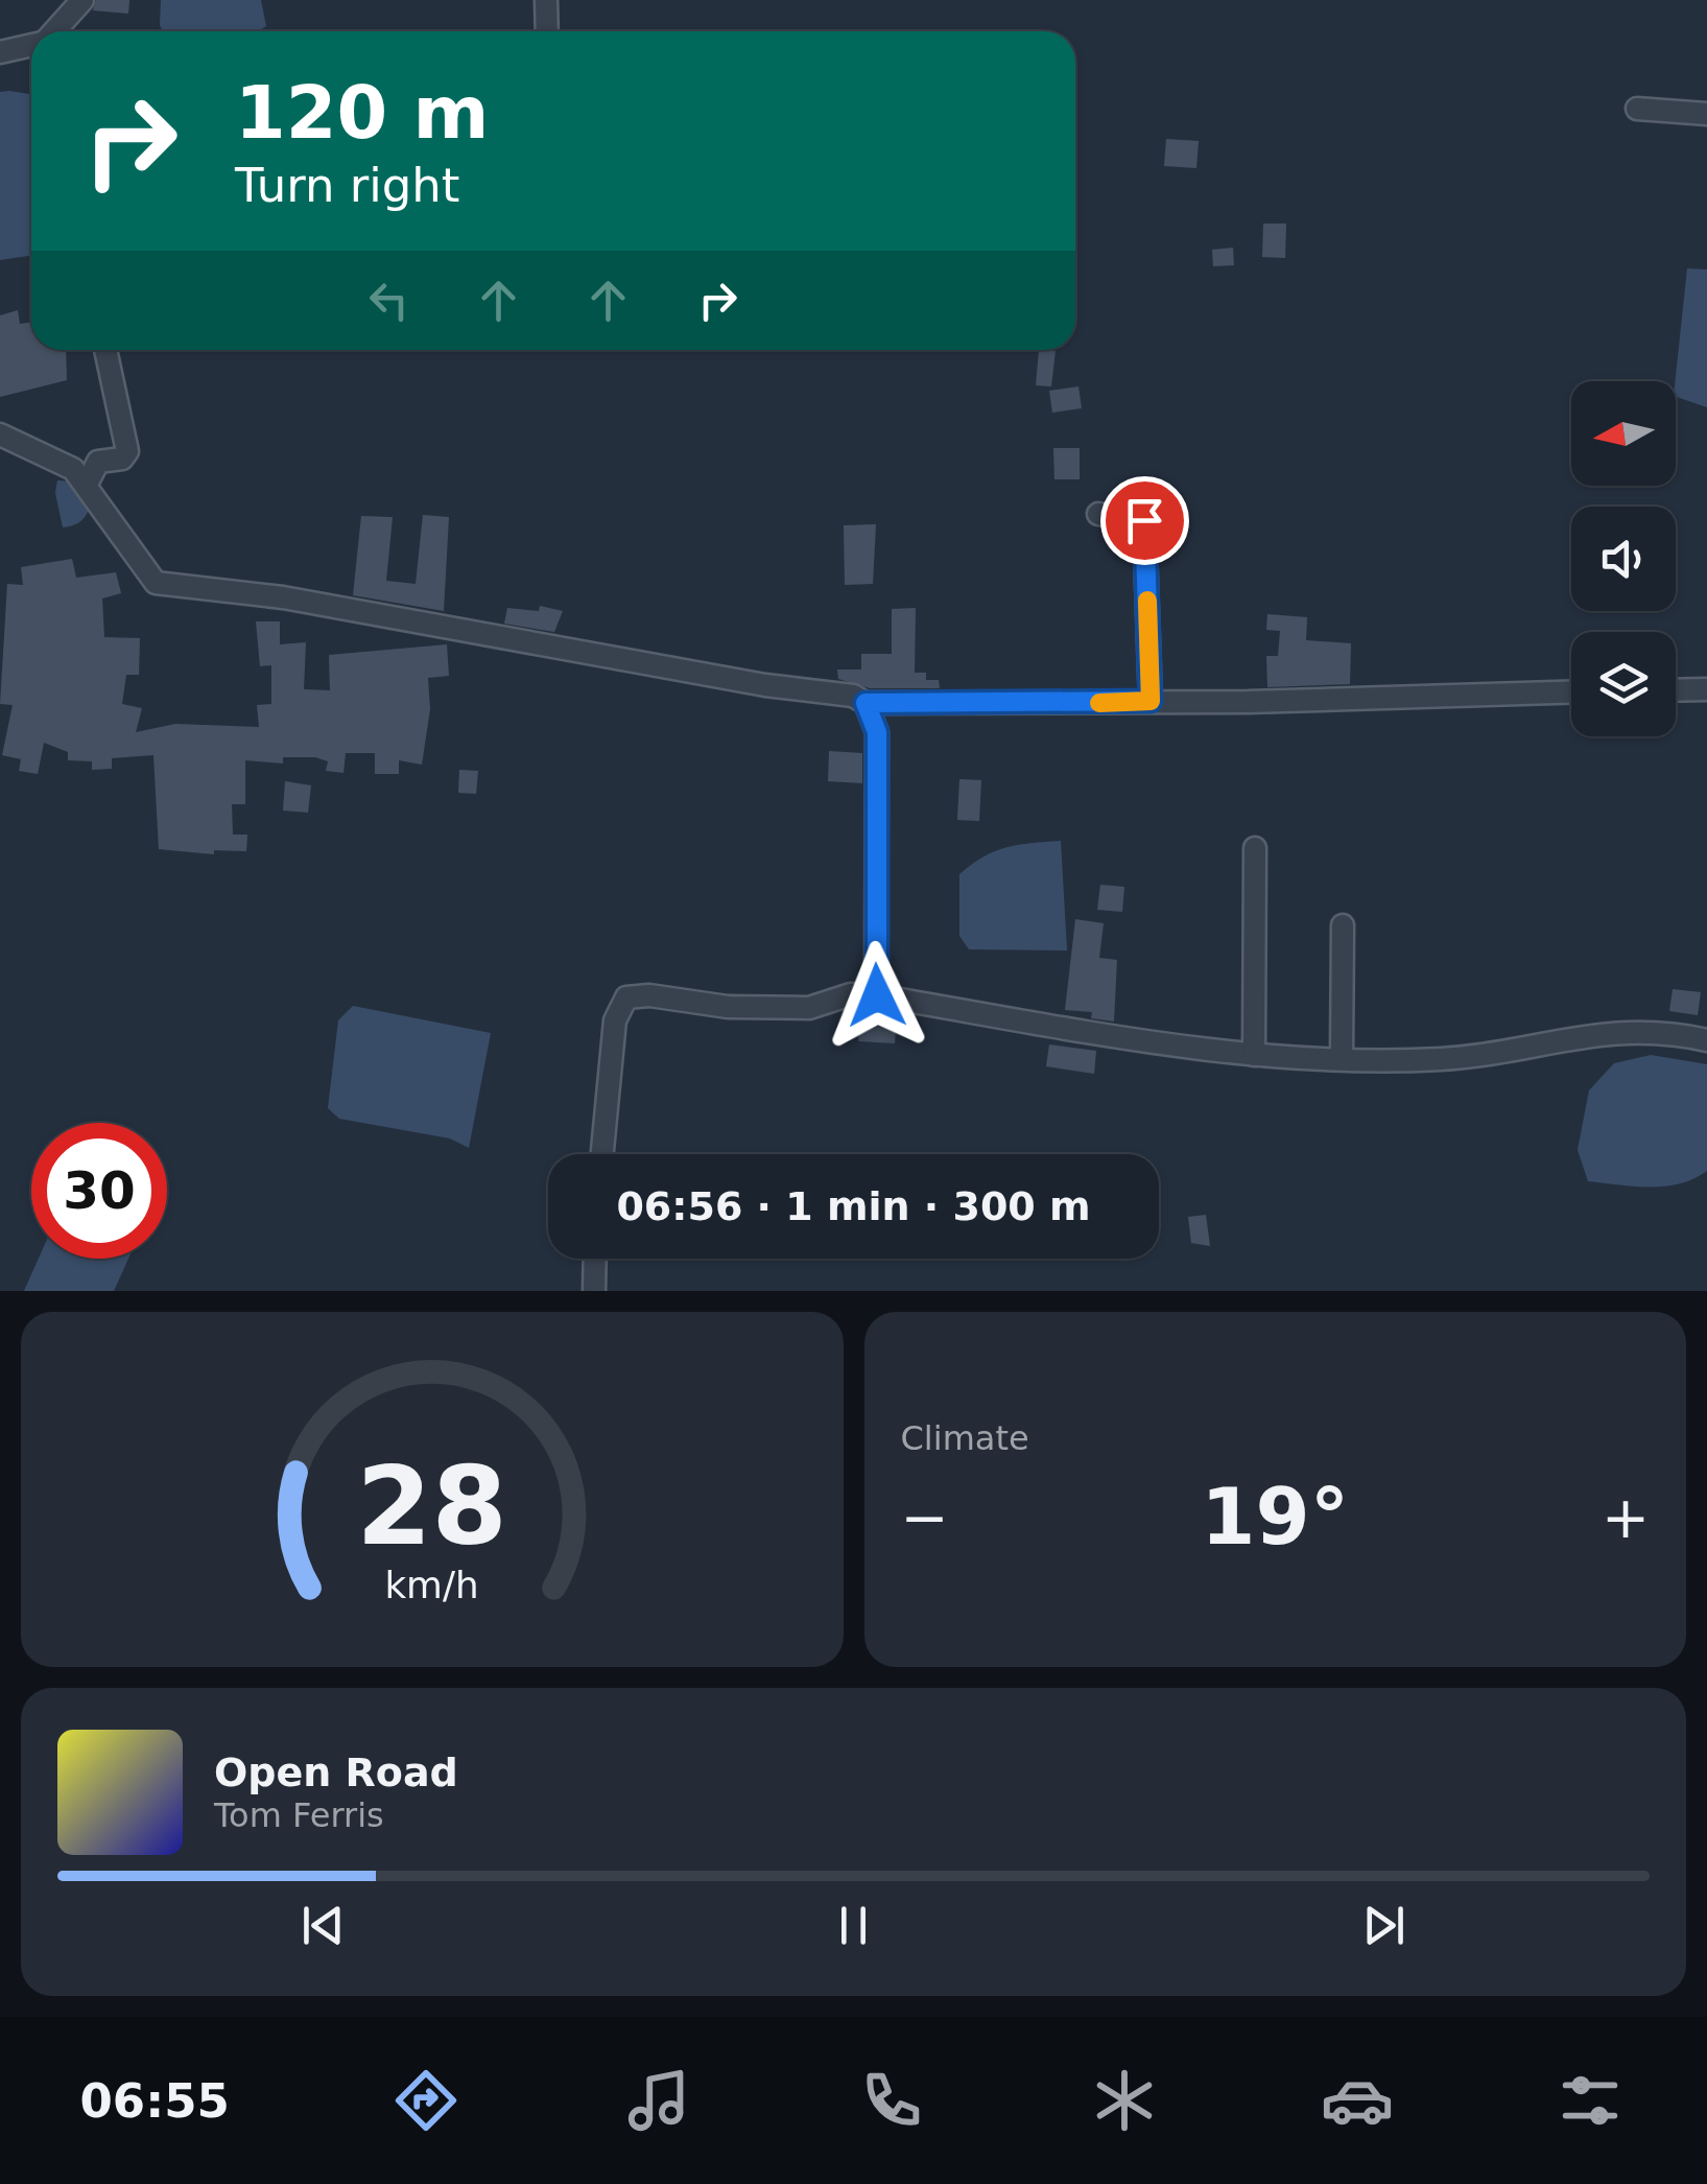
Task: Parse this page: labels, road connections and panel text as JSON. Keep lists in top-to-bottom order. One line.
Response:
{"north":"left","page":{"turn":["120 m","Turn right"],"limit":"30","trip":"06:56 · 1 min · 300 m","tile":"Climate","heat":["−","19°","+"],"song":["Open Road","Tom Ferris"],"tabs":"06:55","gauge":["28","km/h"]}}
